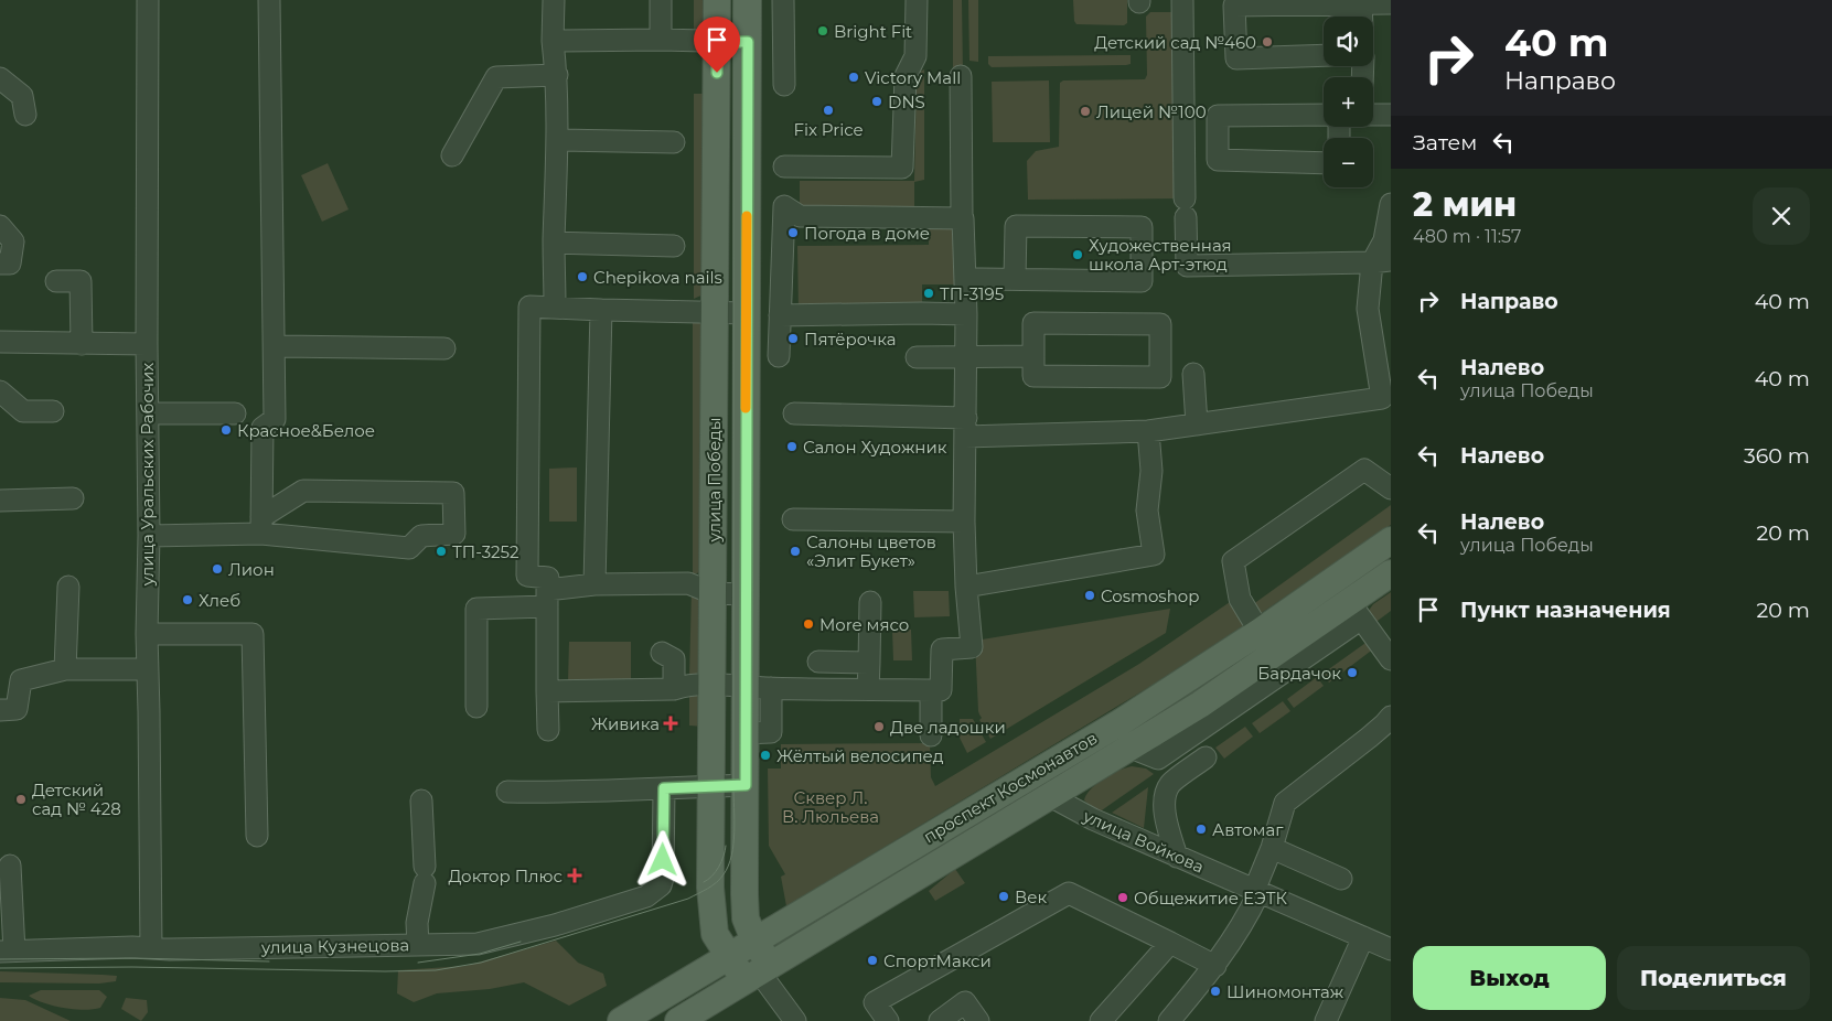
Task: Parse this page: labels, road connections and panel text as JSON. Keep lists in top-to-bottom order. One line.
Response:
{"streets":{"main road":["улица Победы","проспект Космонавтов"],"street":["улица Уральских Рабочих","улица Войкова","улица Кузнецова"]},"crossings":[["улица Уральских Рабочих","улица Кузнецова"],["улица Победы","проспект Космонавтов"],["проспект Космонавтов","улица Войкова"]],"parks":["Сквер Л. В. Люльева"],"places":{"other":["Bright Fit","Детский сад №460","Victory Mall","DNS","Fix Price","Лицей №100","Погода в доме","Художественная школа Арт-этюд","Chepikova nails","ТП-3195","Пятёрочка","Красное&Белое","Салон Художник","ТП-3252","Салоны цветов «Элит Букет»","Лион","Cosmoshop","Хлеб","More мясо","Бардачок","Две ладошки","Жёлтый велосипед","Детский сад № 428","Автомаг","Век","Общежитие ЕЭТК","СпортМакси","Шиномонтаж"],"health":["Живика","Доктор Плюс"]},"page":{"turn":["40 m","Направо"],"map_buttons":["+","−"],"then":"Затем","heading":["2 мин","480 m · 11:57"],"list":[{"name":"Направо","value":"40 m"},{"name":"Налево","note":"улица Победы","value":"40 m"},{"name":"Налево","value":"360 m"},{"name":"Налево","note":"улица Победы","value":"20 m"},{"name":"Пункт назначения","value":"20 m"}],"buttons":["Выход","Поделиться"]}}
